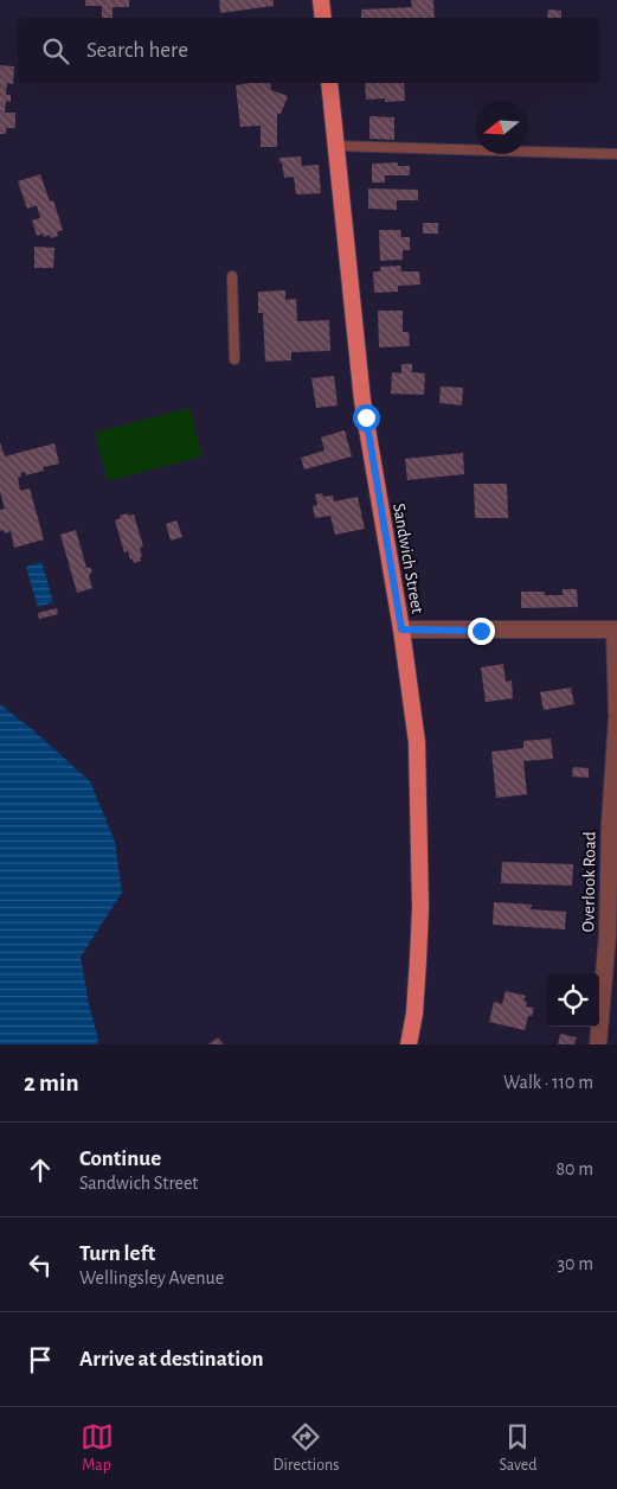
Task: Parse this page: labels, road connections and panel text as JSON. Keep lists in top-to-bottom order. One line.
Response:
{"streets":{"main road":["Sandwich Street"],"street":["Overlook Road"]},"north":"left","page":{"search":"Search here","heading":["2 min","Walk · 110 m"],"list":[["Continue","Sandwich Street","80 m"],["Turn left","Wellingsley Avenue","30 m"],"Arrive at destination"],"nav":["Map","Directions","Saved"]}}
